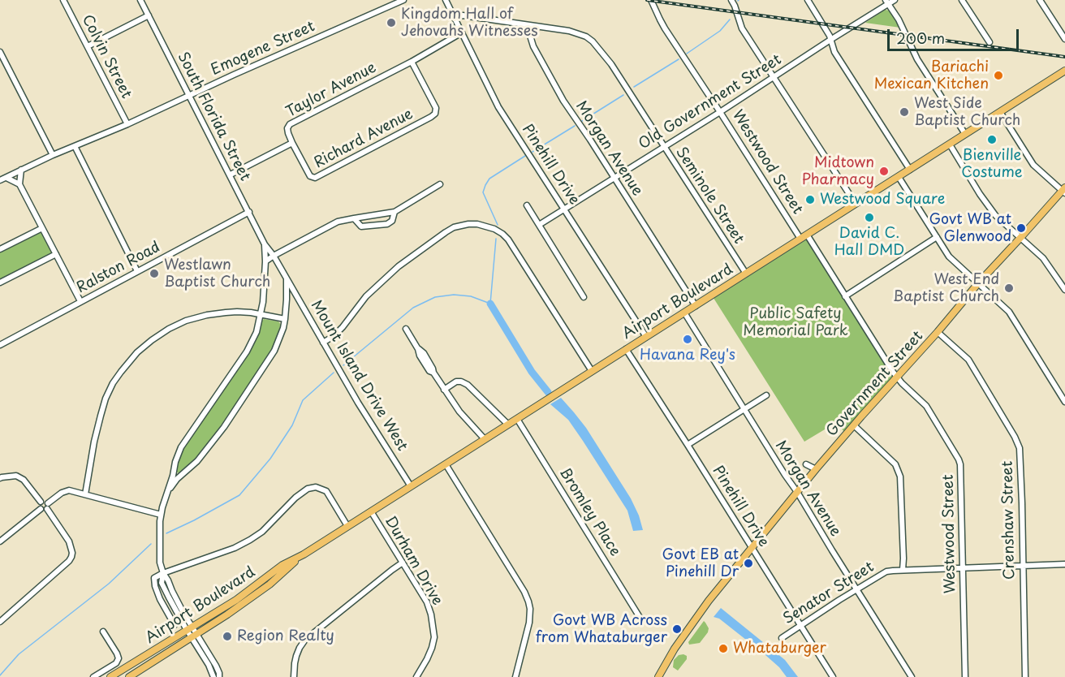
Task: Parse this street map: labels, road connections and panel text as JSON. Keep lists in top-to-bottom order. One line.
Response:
{"streets":{"main road":["Airport Boulevard","Government Street"],"street":["Emogene Street","Colvin Street","Taylor Avenue","Old Government Street","South Florida Street","Richard Avenue","Morgan Avenue","Westwood Street","Pinehill Drive","Seminole Street","Ralston Road","Mount Island Drive West","Bromley Place","Crenshaw Street","Durham Drive","Senator Street"]},"crossings":[["Emogene Street","Colvin Street"],["Emogene Street","South Florida Street"],["Taylor Avenue","South Florida Street"],["Taylor Avenue","Richard Avenue"],["Taylor Avenue","Pinehill Drive"],["Old Government Street","Morgan Avenue"],["Old Government Street","Westwood Street"],["Old Government Street","Pinehill Drive"],["Old Government Street","Seminole Street"],["South Florida Street","Ralston Road"],["South Florida Street","Airport Boulevard"],["South Florida Street","Mount Island Drive West"],["Morgan Avenue","Seminole Street"],["Morgan Avenue","Airport Boulevard"],["Morgan Avenue","Government Street"],["Morgan Avenue","Senator Street"],["Westwood Street","Airport Boulevard"],["Westwood Street","Government Street"],["Westwood Street","Senator Street"],["Pinehill Drive","Airport Boulevard"],["Pinehill Drive","Government Street"],["Pinehill Drive","Senator Street"],["Seminole Street","Airport Boulevard"],["Airport Boulevard","Mount Island Drive West"],["Airport Boulevard","Bromley Place"],["Airport Boulevard","Durham Drive"],["Government Street","Crenshaw Street"],["Crenshaw Street","Senator Street"]],"parks":["Public Safety Memorial Park"],"places":["Kingdom Hall of Jehovahs Witnesses","Bariachi Mexican Kitchen","West Side Baptist Church","Bienville Costume","Midtown Pharmacy","Westwood Square","David C. Hall DMD","Govt WB at Glenwood","Westlawn Baptist Church","West End Baptist Church","Havana Rey's","Govt EB at Pinehill Dr","Govt WB Across from Whataburger","Region Realty","Whataburger"],"scale_bar":"200 m"}
